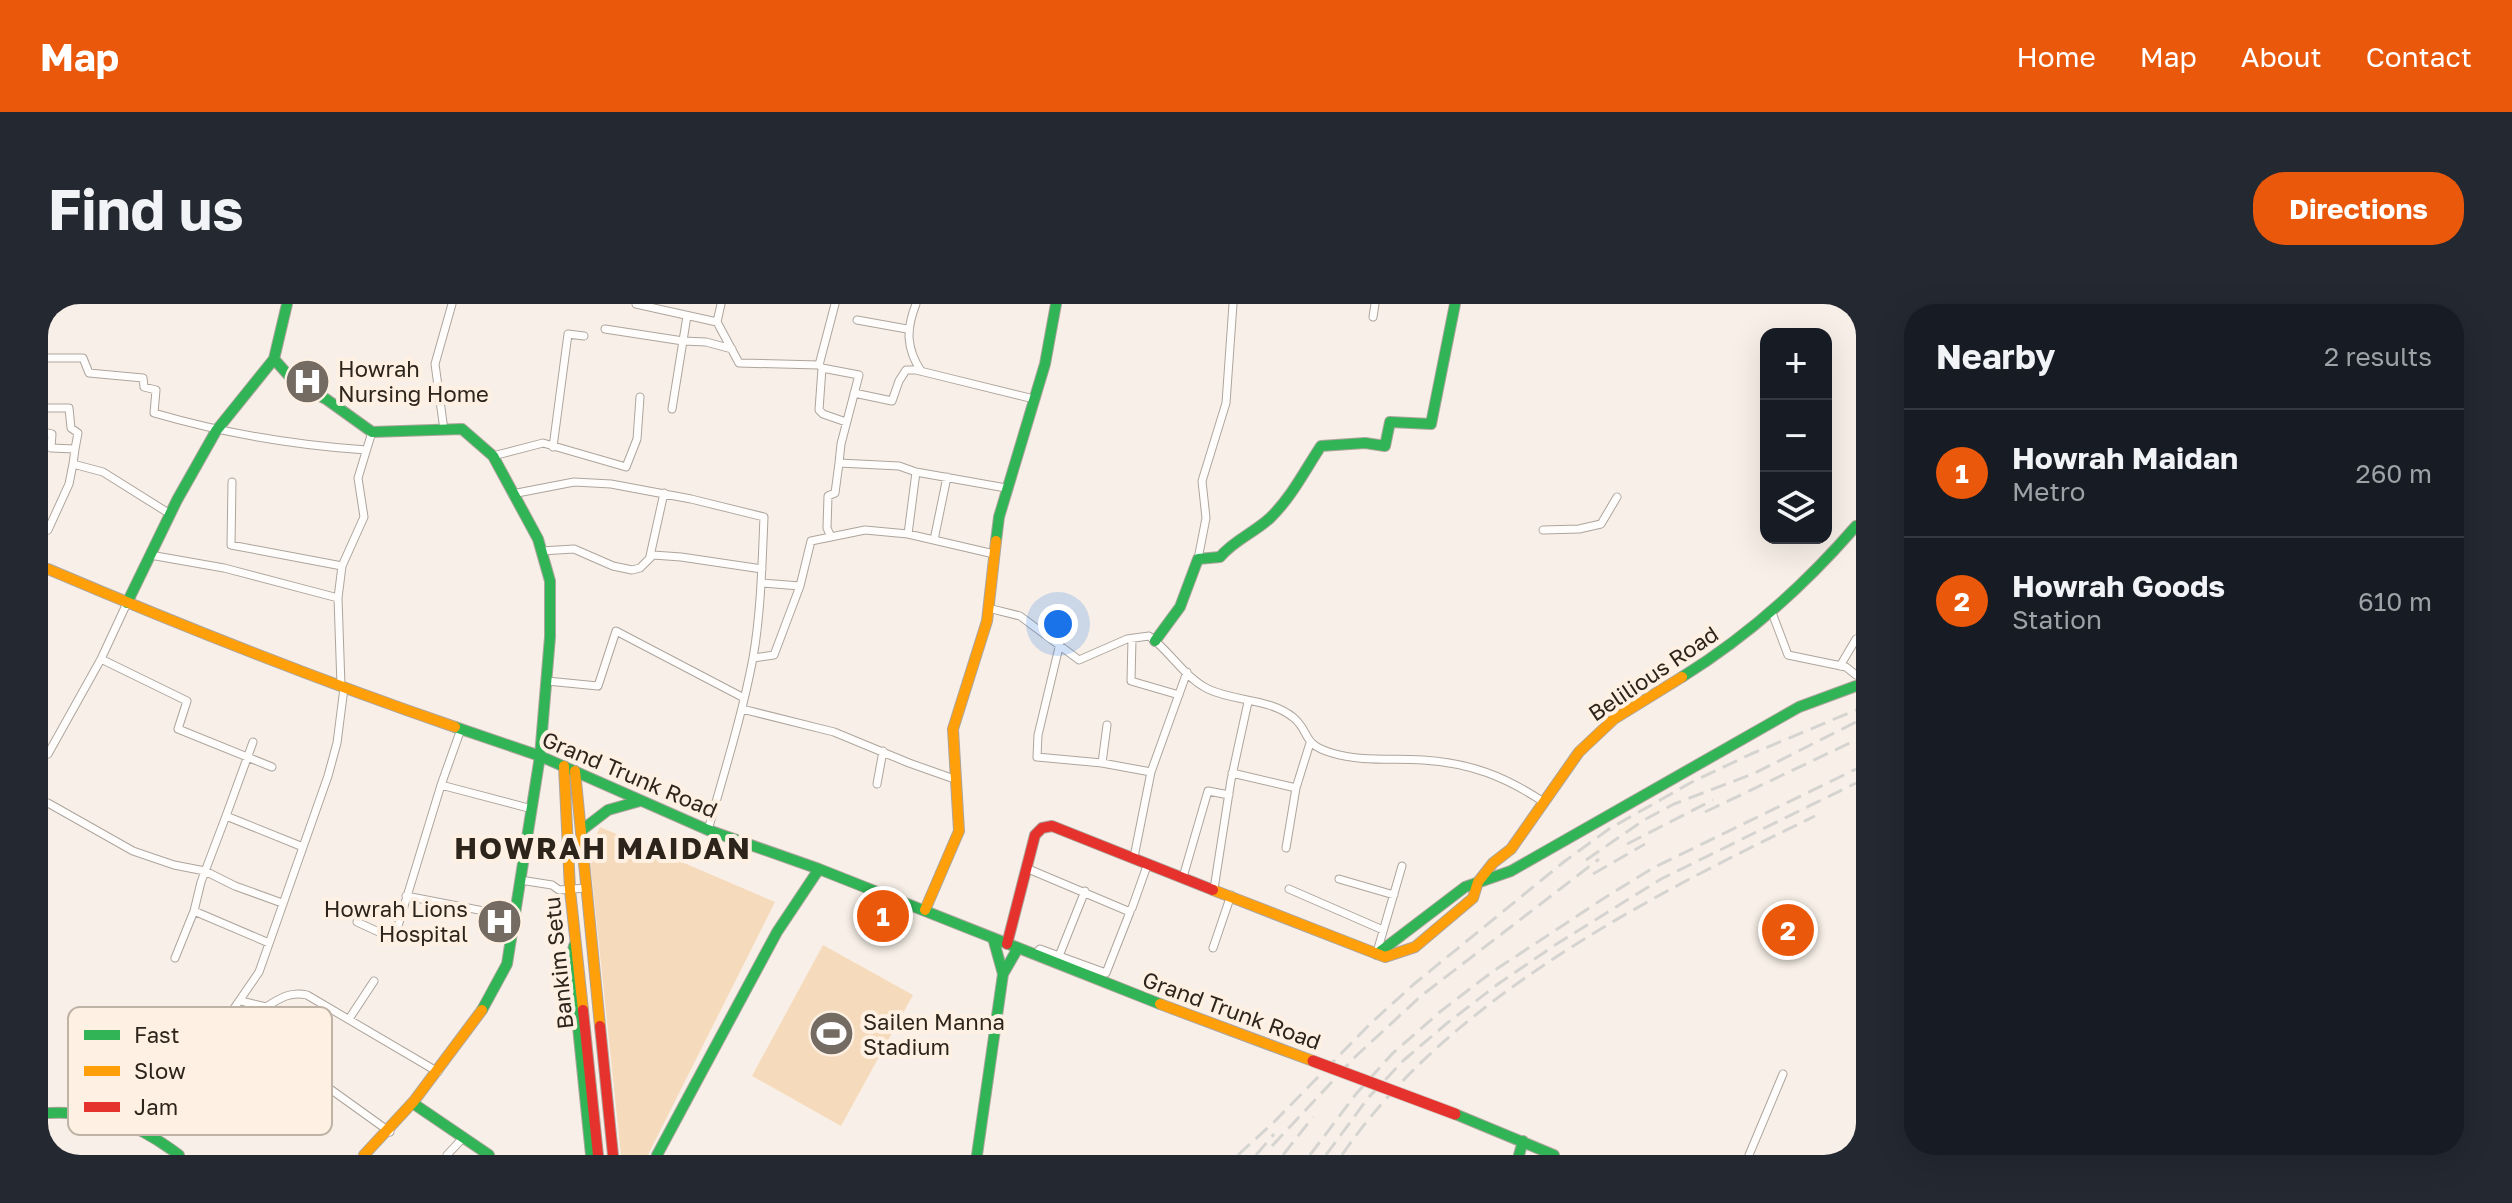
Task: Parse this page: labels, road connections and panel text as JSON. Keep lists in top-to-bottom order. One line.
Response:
{"streets":{"main road":["Belilious Road","Grand Trunk Road","Bankim Setu"]},"crossings":[["Grand Trunk Road","Bankim Setu"]],"districts":["HOWRAH MAIDAN"],"places":{"hospital":["Howrah Nursing Home","Howrah Lions Hospital"],"sports":["Sailen Manna Stadium"]},"legend":["Fast","Slow","Jam"],"page":{"header":"Map","nav":["Home","Map","About","Contact"],"buttons":"Directions","title":"Find us","heading":["Nearby","2 results"],"map_buttons":["+","−"],"list":[{"mark":"1","name":"Howrah Maidan","note":"Metro","value":"260 m"},{"mark":"2","name":"Howrah Goods","note":"Station","value":"610 m"}],"pins":["1","2"]}}
